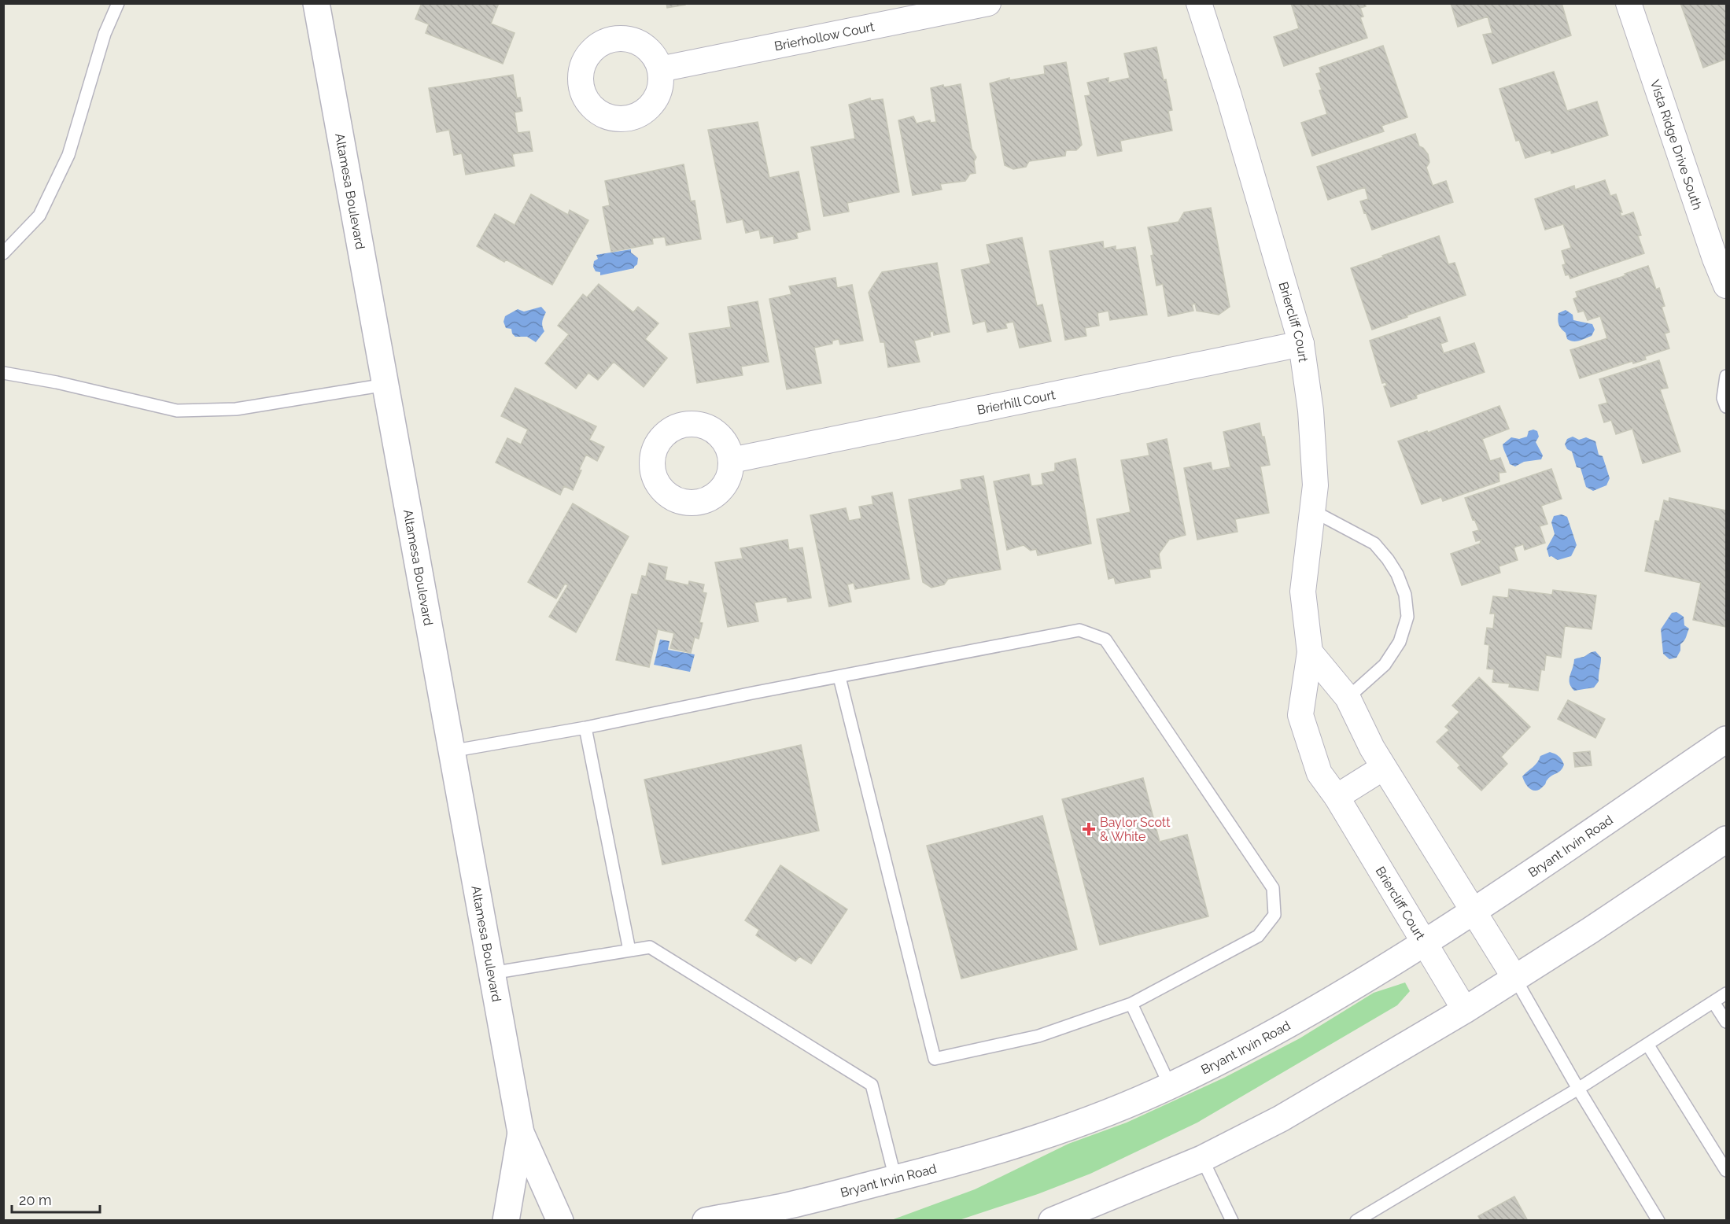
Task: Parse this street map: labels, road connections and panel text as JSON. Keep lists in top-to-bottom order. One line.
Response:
{"streets":{"main road":["Altamesa Boulevard","Bryant Irvin Road"],"street":["Brierhollow Court","Vista Ridge Drive South","Briercliff Court","Brierhill Court"]},"crossings":[["Briercliff Court","Brierhill Court"],["Briercliff Court","Bryant Irvin Road"]],"places":{"health":["Baylor Scott & White"]},"scale_bar":"20 m"}
